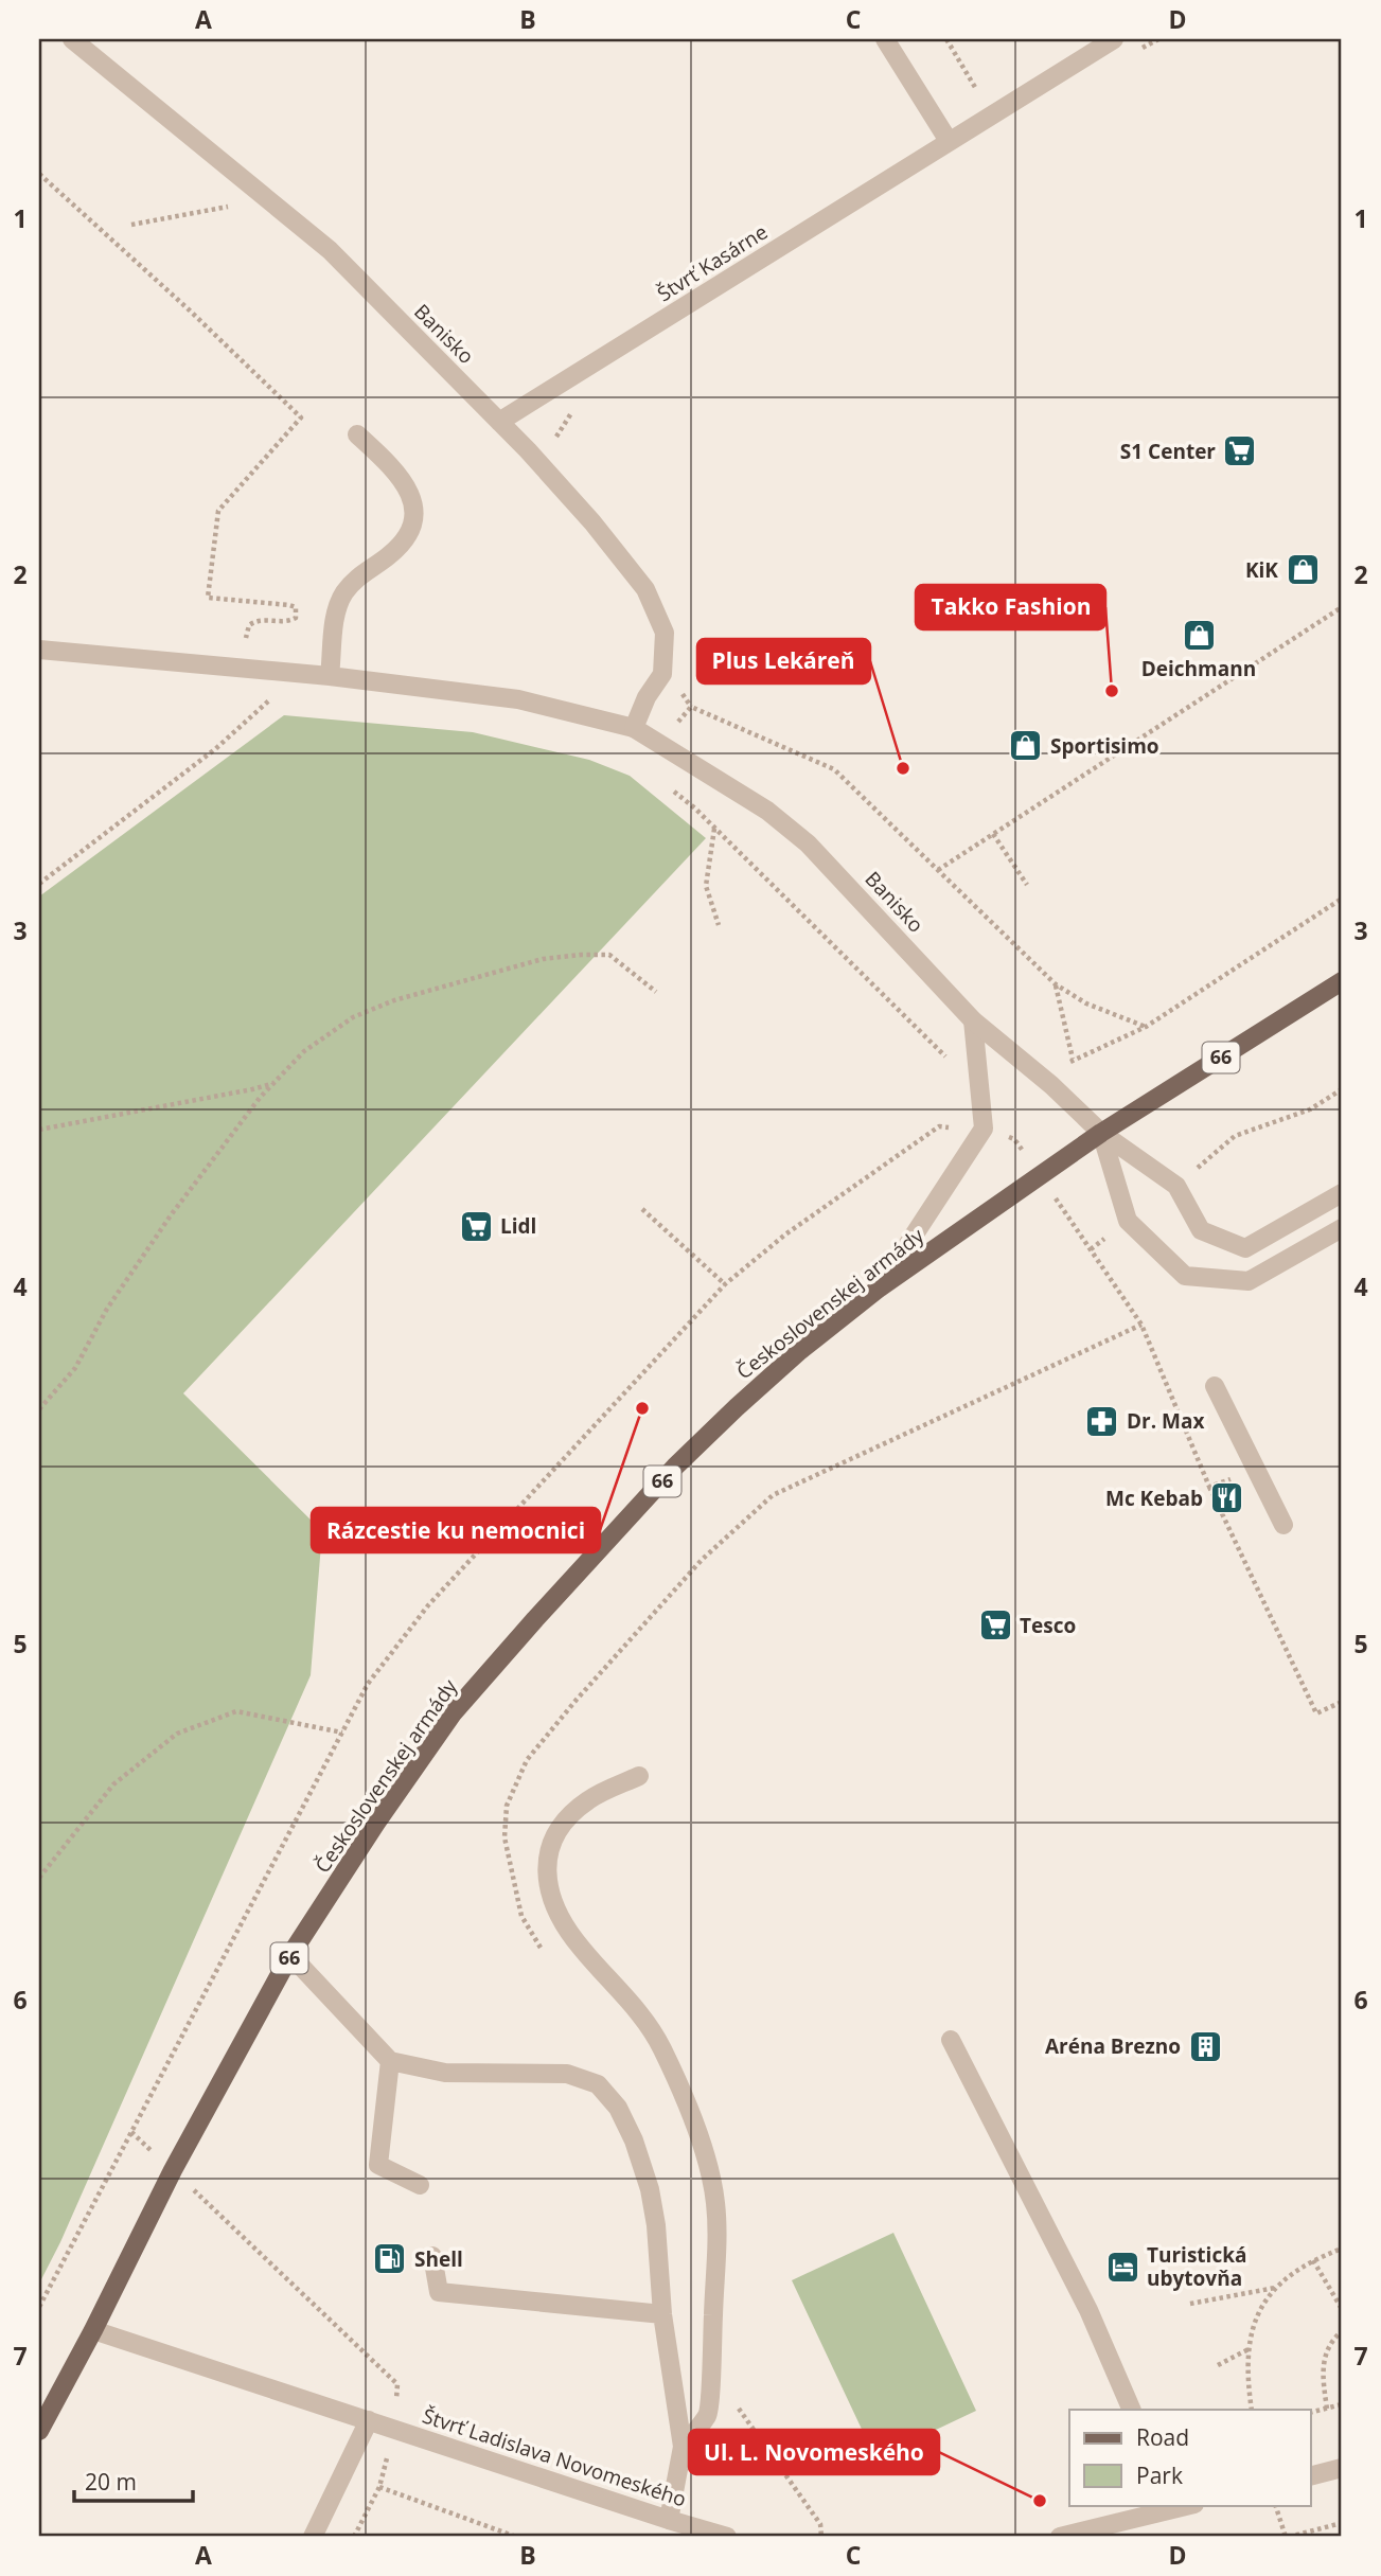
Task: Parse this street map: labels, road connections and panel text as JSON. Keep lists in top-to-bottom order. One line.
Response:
{"streets":{"main road":["66","Československej armády"],"street":["Štvrť Kasárne","Banisko","Štvrť Ladislava Novomeského"]},"crossings":[["Štvrť Kasárne","Banisko"],["Banisko","Československej armády"],["66","Československej armády"],["66","Štvrť Ladislava Novomeského"],["Československej armády","Štvrť Ladislava Novomeského"]],"places":{"supermarket":["S1 Center","Lidl","Tesco"],"shop":["KiK","Deichmann","Sportisimo"],"other":["Takko Fashion","Plus Lekáreň","Rázcestie ku nemocnici","Ul. L. Novomeského"],"pharmacy":["Dr. Max"],"restaurant":["Mc Kebab"],"building":["Aréna Brezno"],"fuel station":["Shell"],"hotel":["Turistická ubytovňa"]},"legend":["Road","Park"],"scale_bar":"20 m","grid":{"columns":["A","B","C","D"],"rows":["1","2","3","4","5","6","7"]}}
